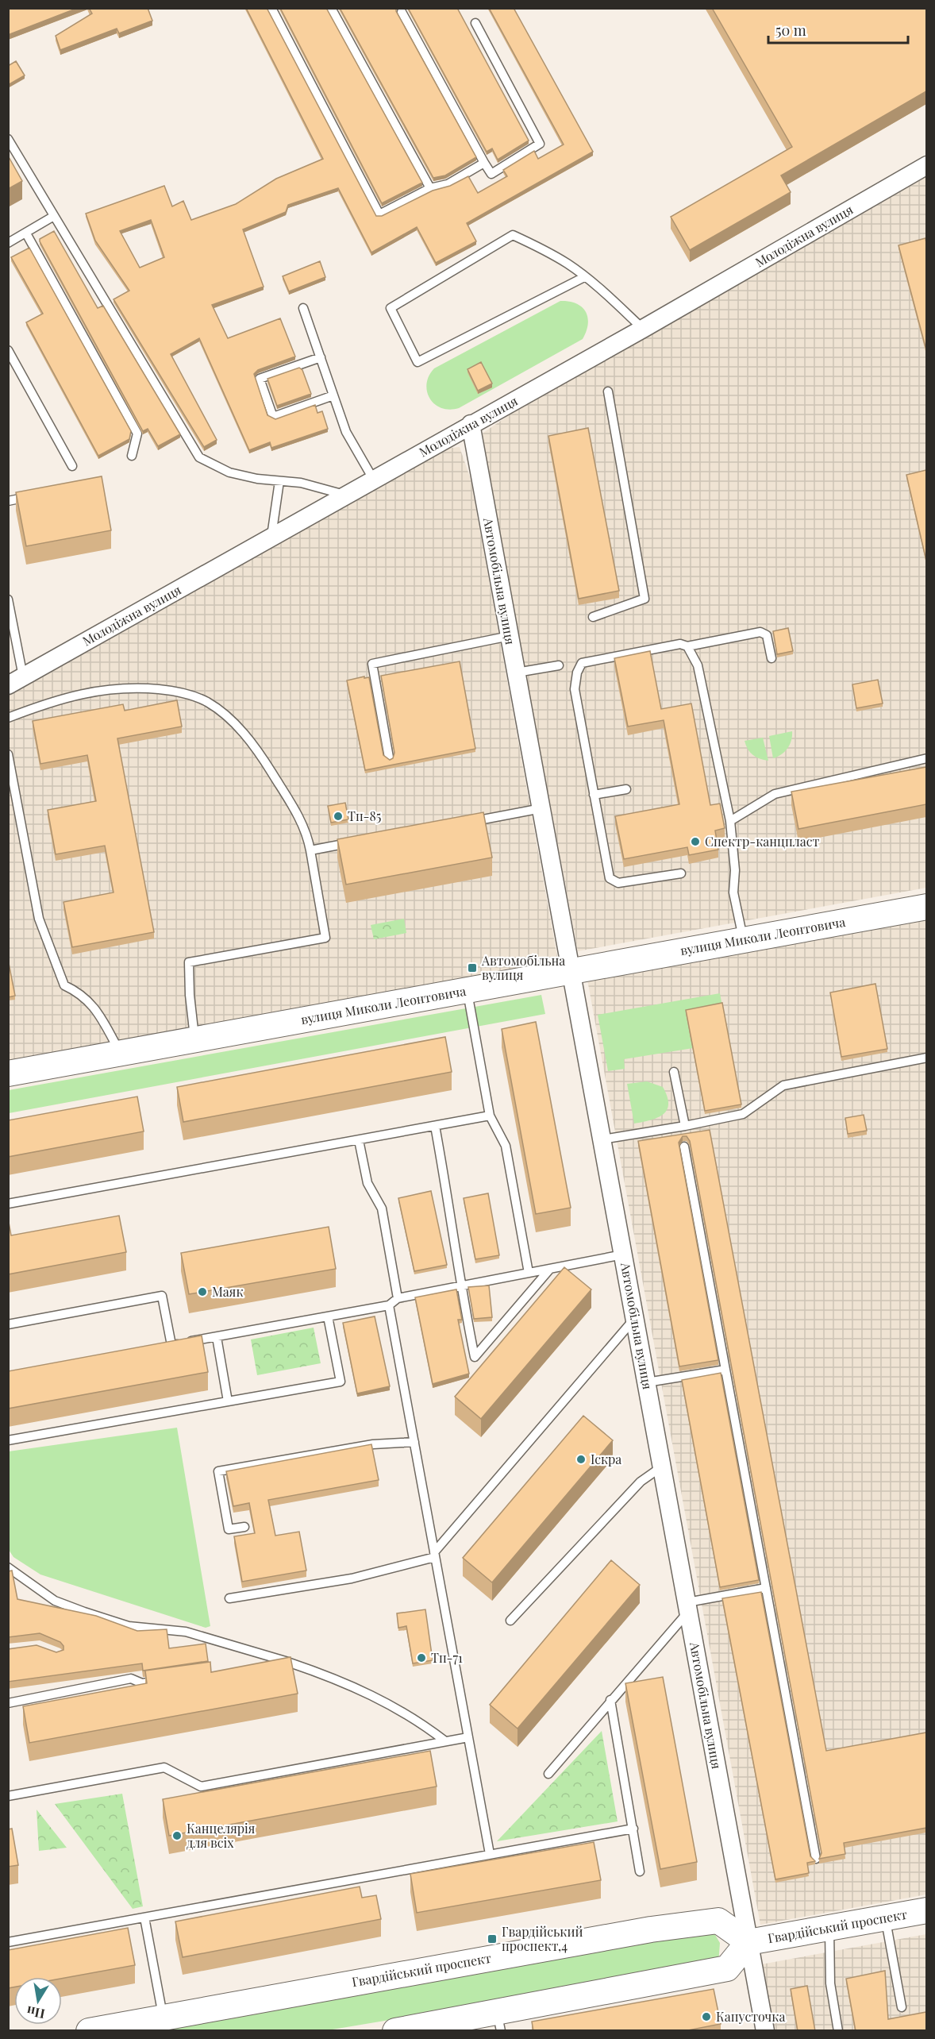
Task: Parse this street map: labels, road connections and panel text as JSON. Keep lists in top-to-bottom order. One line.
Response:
{"streets":{"main road":["вулиця Миколи Леонтовича","Гвардійський проспект"],"street":["Молодіжна вулиця","Автомобільна вулиця"]},"crossings":[["Молодіжна вулиця","Автомобільна вулиця"],["Автомобільна вулиця","вулиця Миколи Леонтовича"],["Автомобільна вулиця","Гвардійський проспект"]],"places":{"other":["Тп-85","Спектр-канцпласт","Маяк","Іскра","Тп-71","Канцелярiя для всiх","Капусточка"],"transit":["Автомобільна вулиця","Гвардійський проспект,4"]},"scale_bar":"50 m","north":"bottom"}
